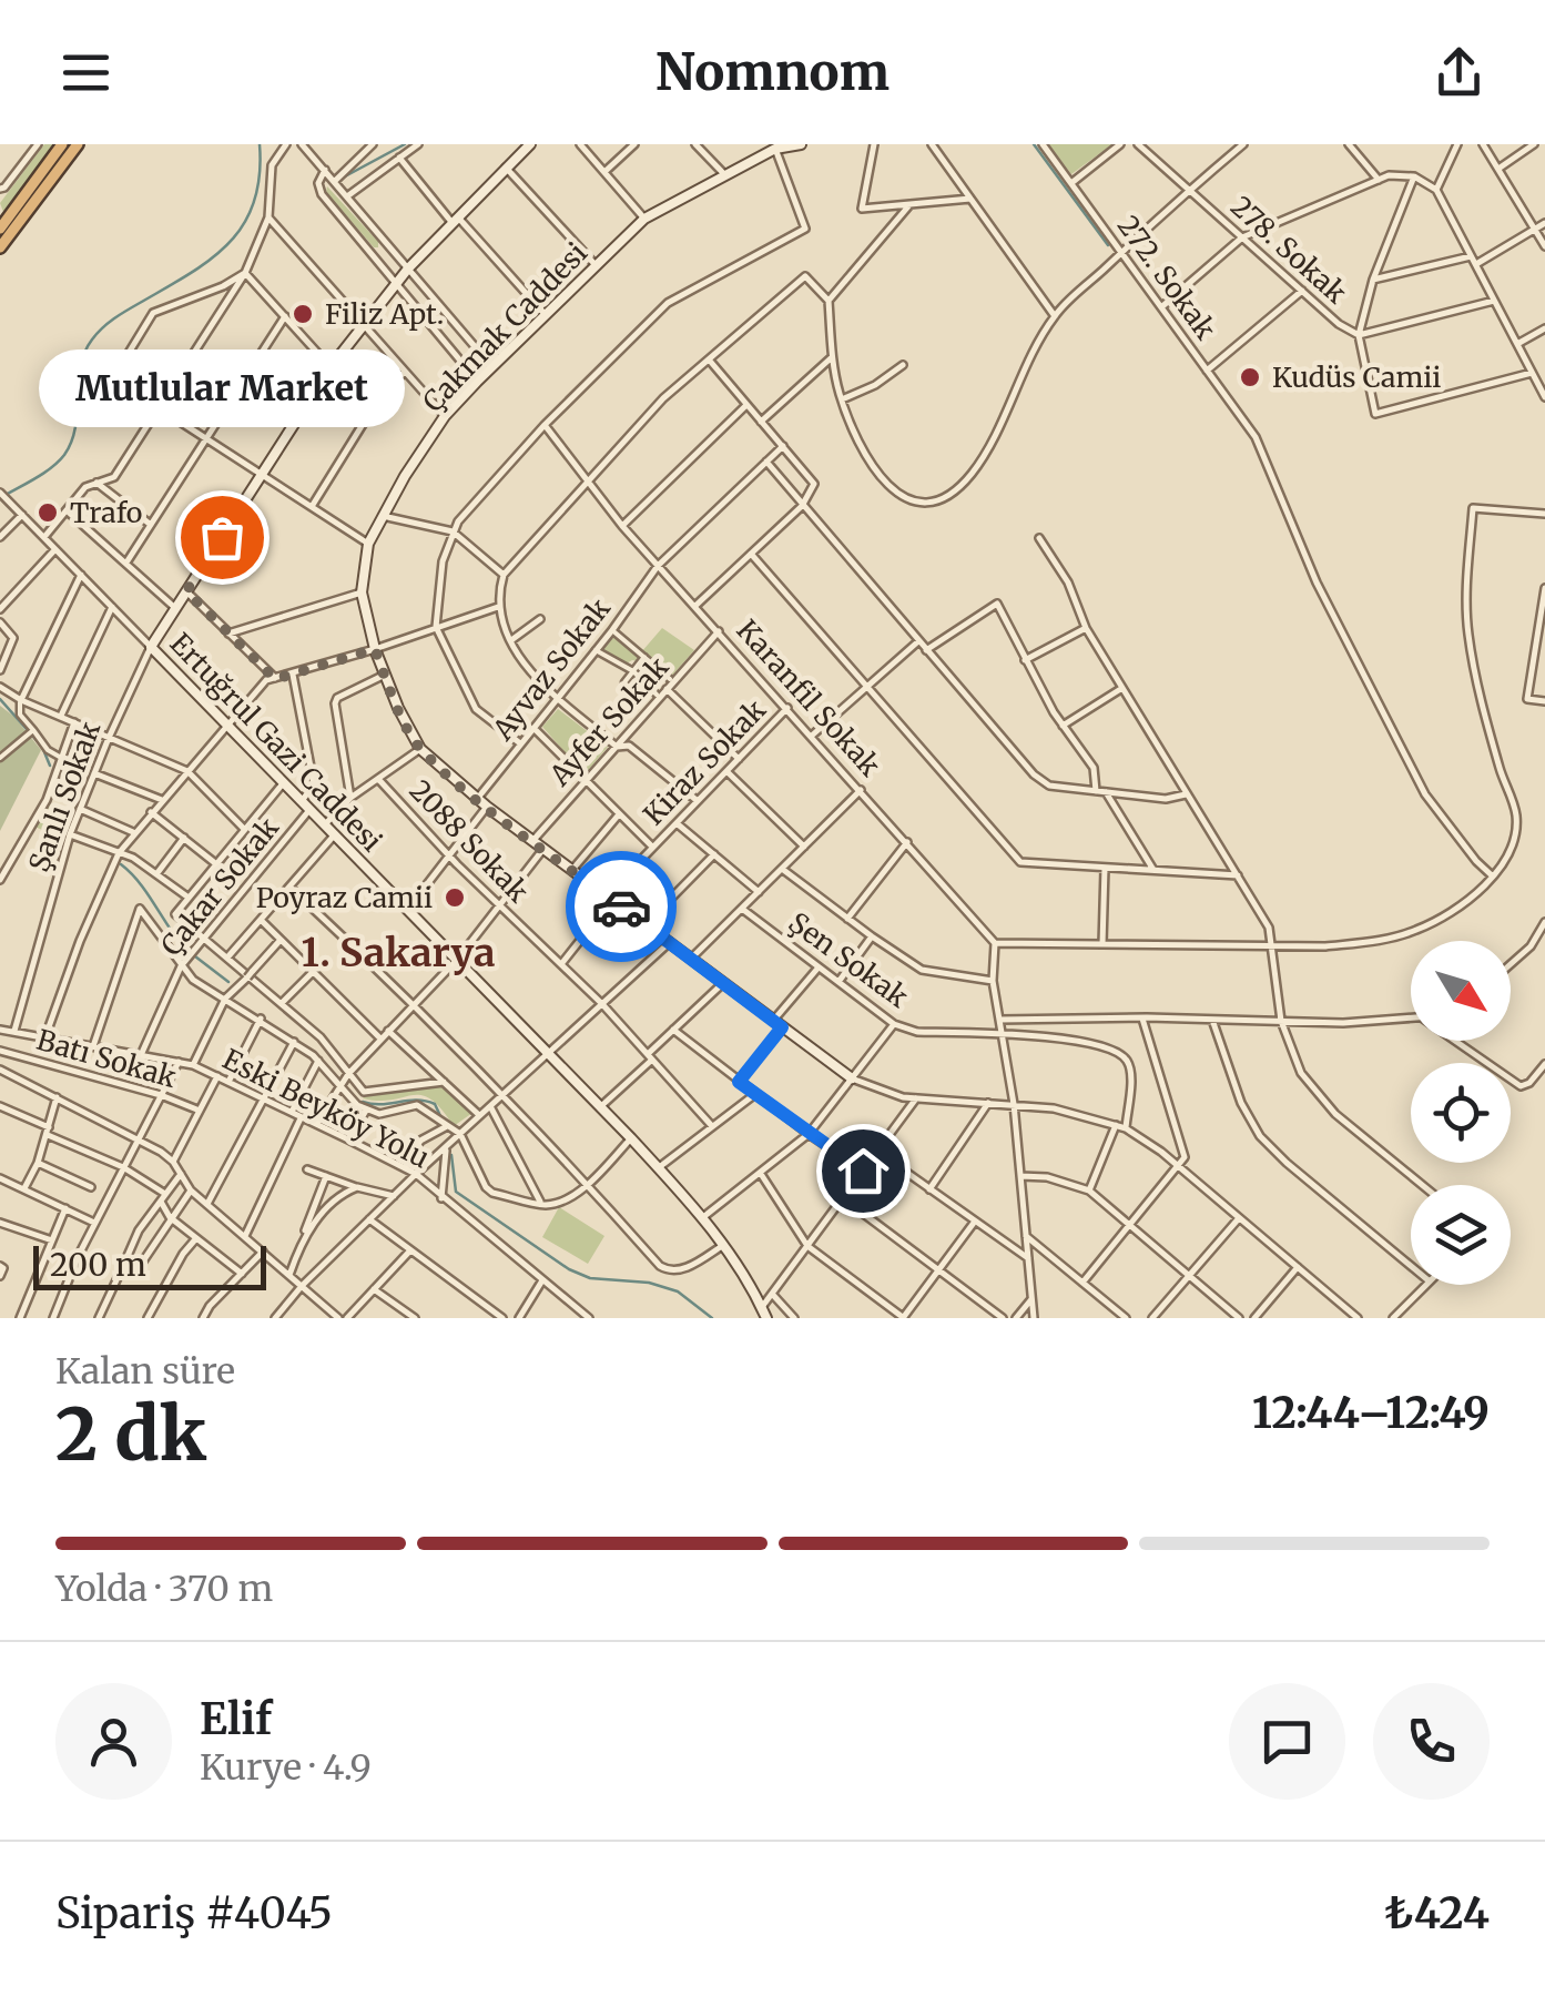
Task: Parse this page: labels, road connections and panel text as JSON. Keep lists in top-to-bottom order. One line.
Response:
{"streets":{"main road":["Çakmak Caddesi","Ertuğrul Gazi Caddesi"],"street":["278. Sokak","272. Sokak","Ayvaz Sokak","Karanfil Sokak","Ayfer Sokak","Kiraz Sokak","Şanlı Sokak","2088 Sokak","Çakar Sokak","Şen Sokak","Batı Sokak","Eski Beyköy Yolu"]},"crossings":[["Çakmak Caddesi","Ayvaz Sokak"],["Çakmak Caddesi","Ayfer Sokak"],["Çakmak Caddesi","Kiraz Sokak"],["Ayvaz Sokak","Karanfil Sokak"],["Karanfil Sokak","Ayfer Sokak"],["Karanfil Sokak","Kiraz Sokak"],["Ertuğrul Gazi Caddesi","Şanlı Sokak"],["Ertuğrul Gazi Caddesi","Çakar Sokak"],["Kiraz Sokak","2088 Sokak"],["Şanlı Sokak","Eski Beyköy Yolu"],["Çakar Sokak","Eski Beyköy Yolu"]],"districts":["1. Sakarya"],"places":["Filiz Apt.","Kudüs Camii","Trafo","Mutlular Market","Poyraz Camii"],"scale_bar":"200 m","north":"bottom right","page":{"header":"Nomnom","bubble":"Mutlular Market","scale":"200 m","heading":["2 dk","Kalan süre","12:44–12:49"],"panel":["Elif","Kurye · 4.9","Sipariş #4045","₺424"],"bar":"Yolda · 370 m"}}
